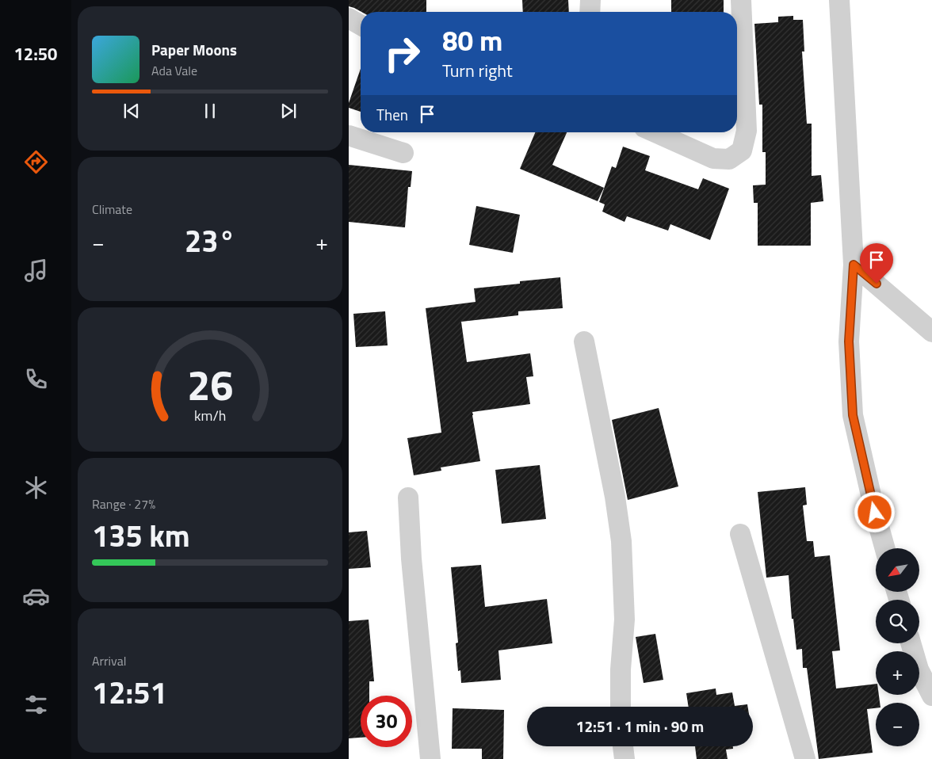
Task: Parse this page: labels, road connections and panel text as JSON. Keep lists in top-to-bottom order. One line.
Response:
{"north":"bottom left","page":{"tabs":"12:50","turn":["80 m","Turn right"],"song":["Paper Moons","Ada Vale"],"then":"Then","tile":["Climate",["Range · 27%","135 km"],["Arrival","12:51"]],"heat":["−","23°","+"],"map_buttons":["+","−"],"limit":"30","trip":"12:51 · 1 min · 90 m","gauge":["26","km/h"]}}
